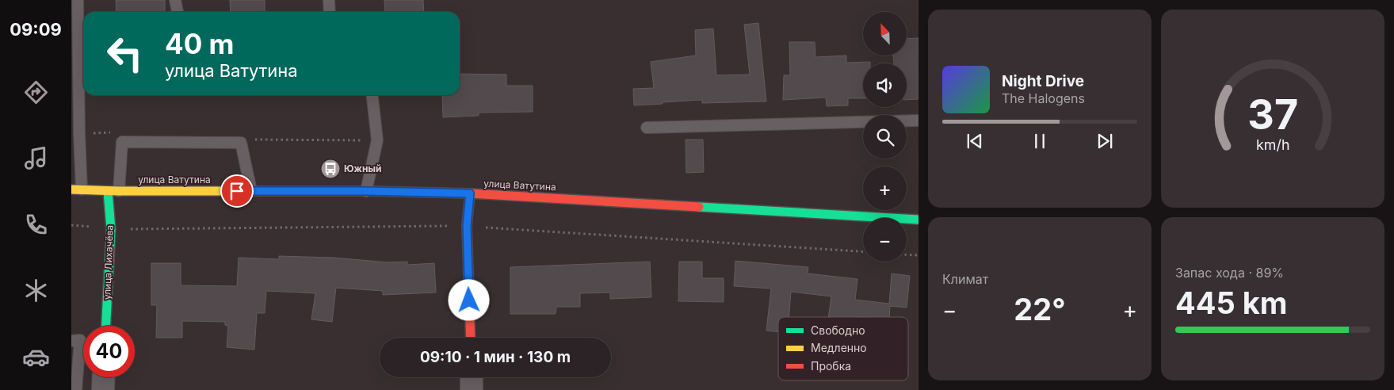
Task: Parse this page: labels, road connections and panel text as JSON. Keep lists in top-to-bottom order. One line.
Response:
{"streets":{"main road":["улица Ватутина","улица Лихачёва"]},"crossings":[["улица Ватутина","улица Лихачёва"]],"places":{"bus stop":["Южный"]},"legend":["Свободно","Медленно","Пробка"],"north":"top left","page":{"tabs":"09:09","map_buttons":["+","−"],"turn":["40 m","улица Ватутина"],"song":["Night Drive","The Halogens"],"tile":["Климат",["Запас хода · 89%","445 km"]],"heat":["−","22°","+"],"limit":"40","trip":"09:10 · 1 мин · 130 m","gauge":["37","km/h"]}}
